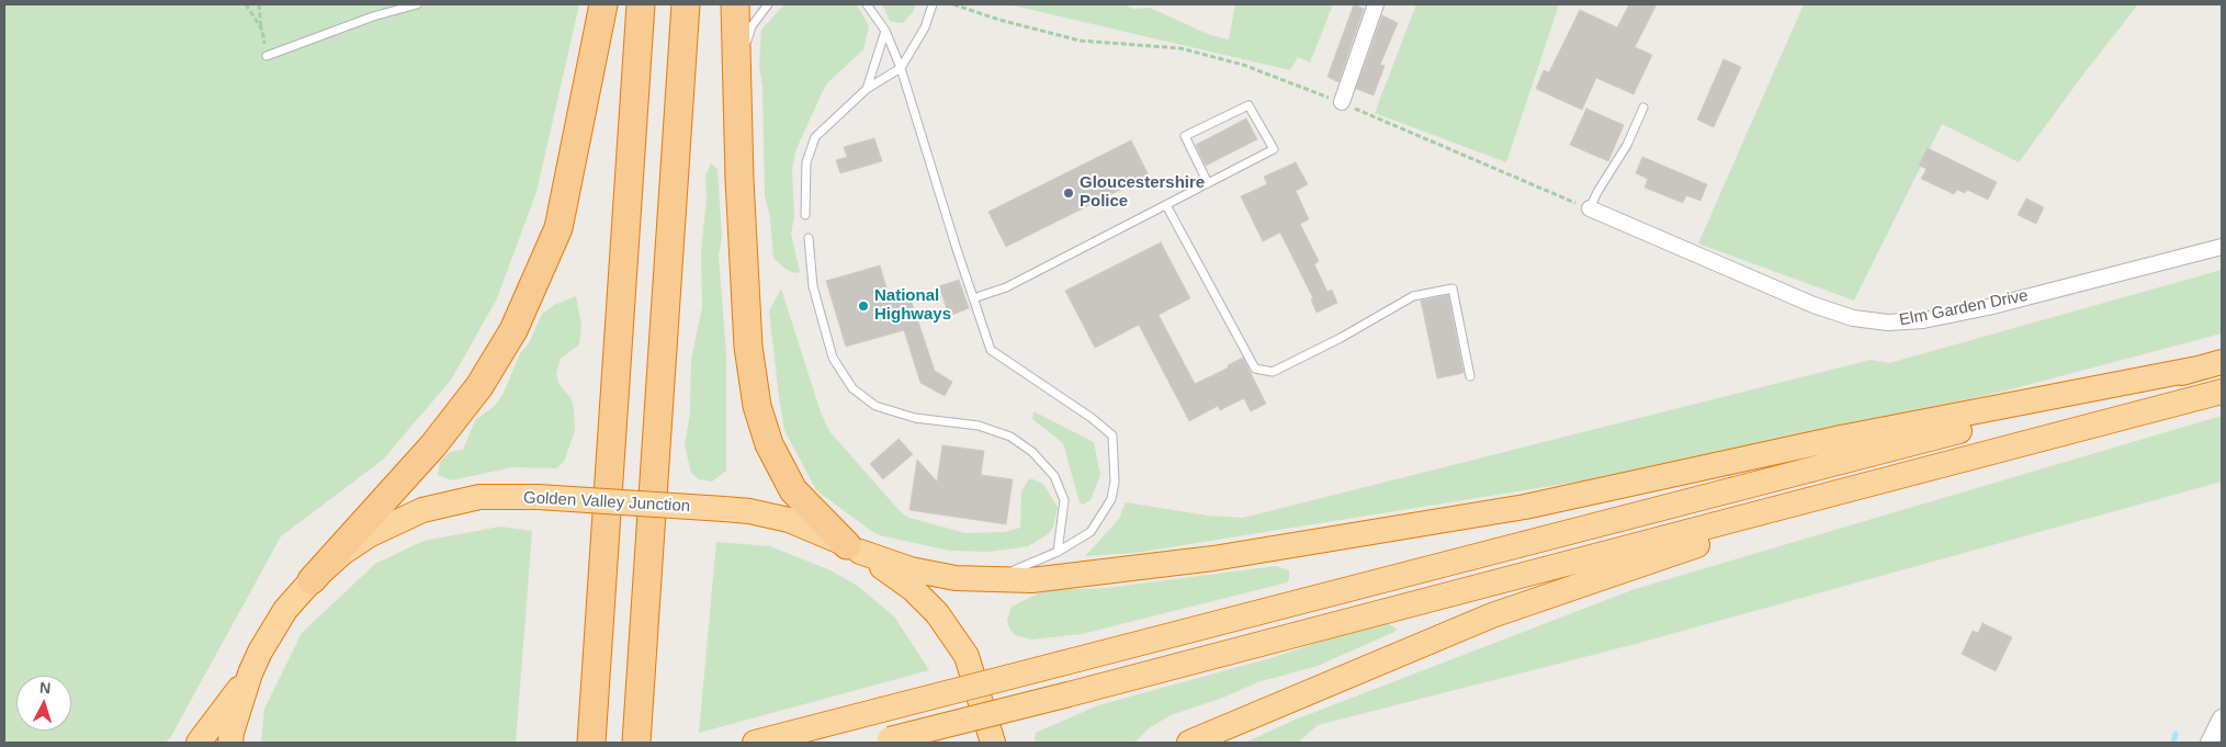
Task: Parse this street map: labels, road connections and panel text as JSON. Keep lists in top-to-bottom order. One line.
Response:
{"streets":{"highway":["Golden Valley Junction"],"street":["Elm Garden Drive"]},"places":["Gloucestershire Police","National Highways"],"north":"top"}
